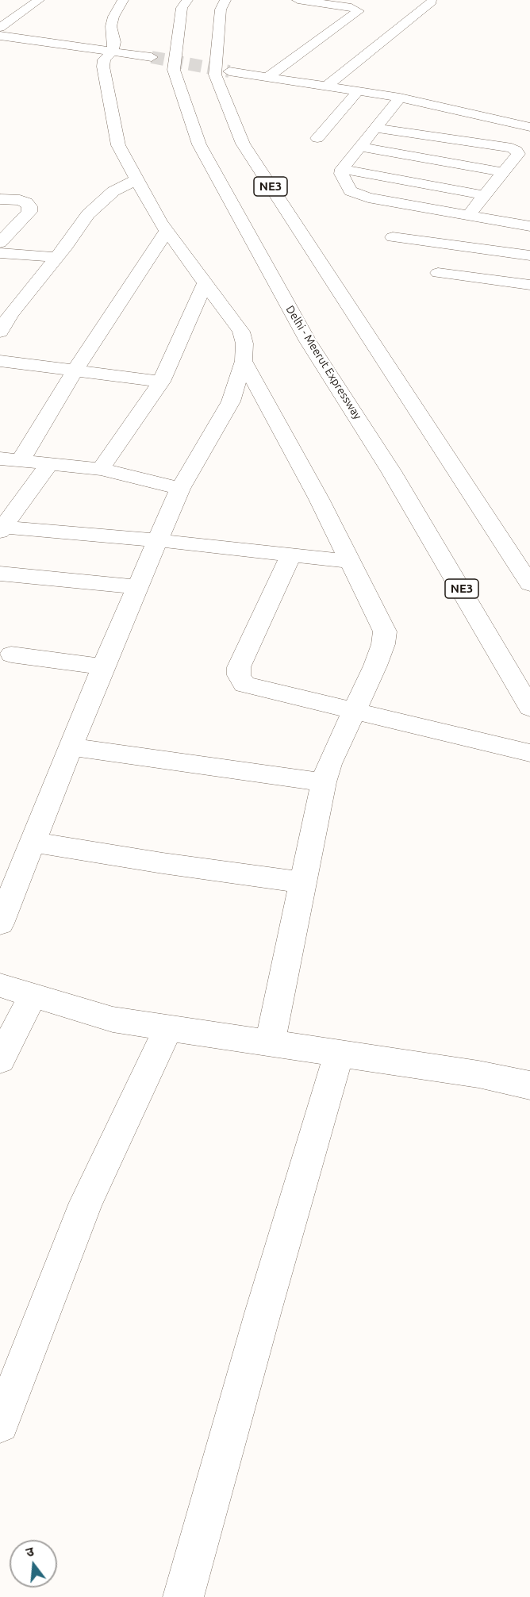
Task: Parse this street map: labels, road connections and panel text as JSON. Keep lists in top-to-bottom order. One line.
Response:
{"streets":{"main road":["NE3","Delhi - Meerut Expressway"]},"north":"top"}
